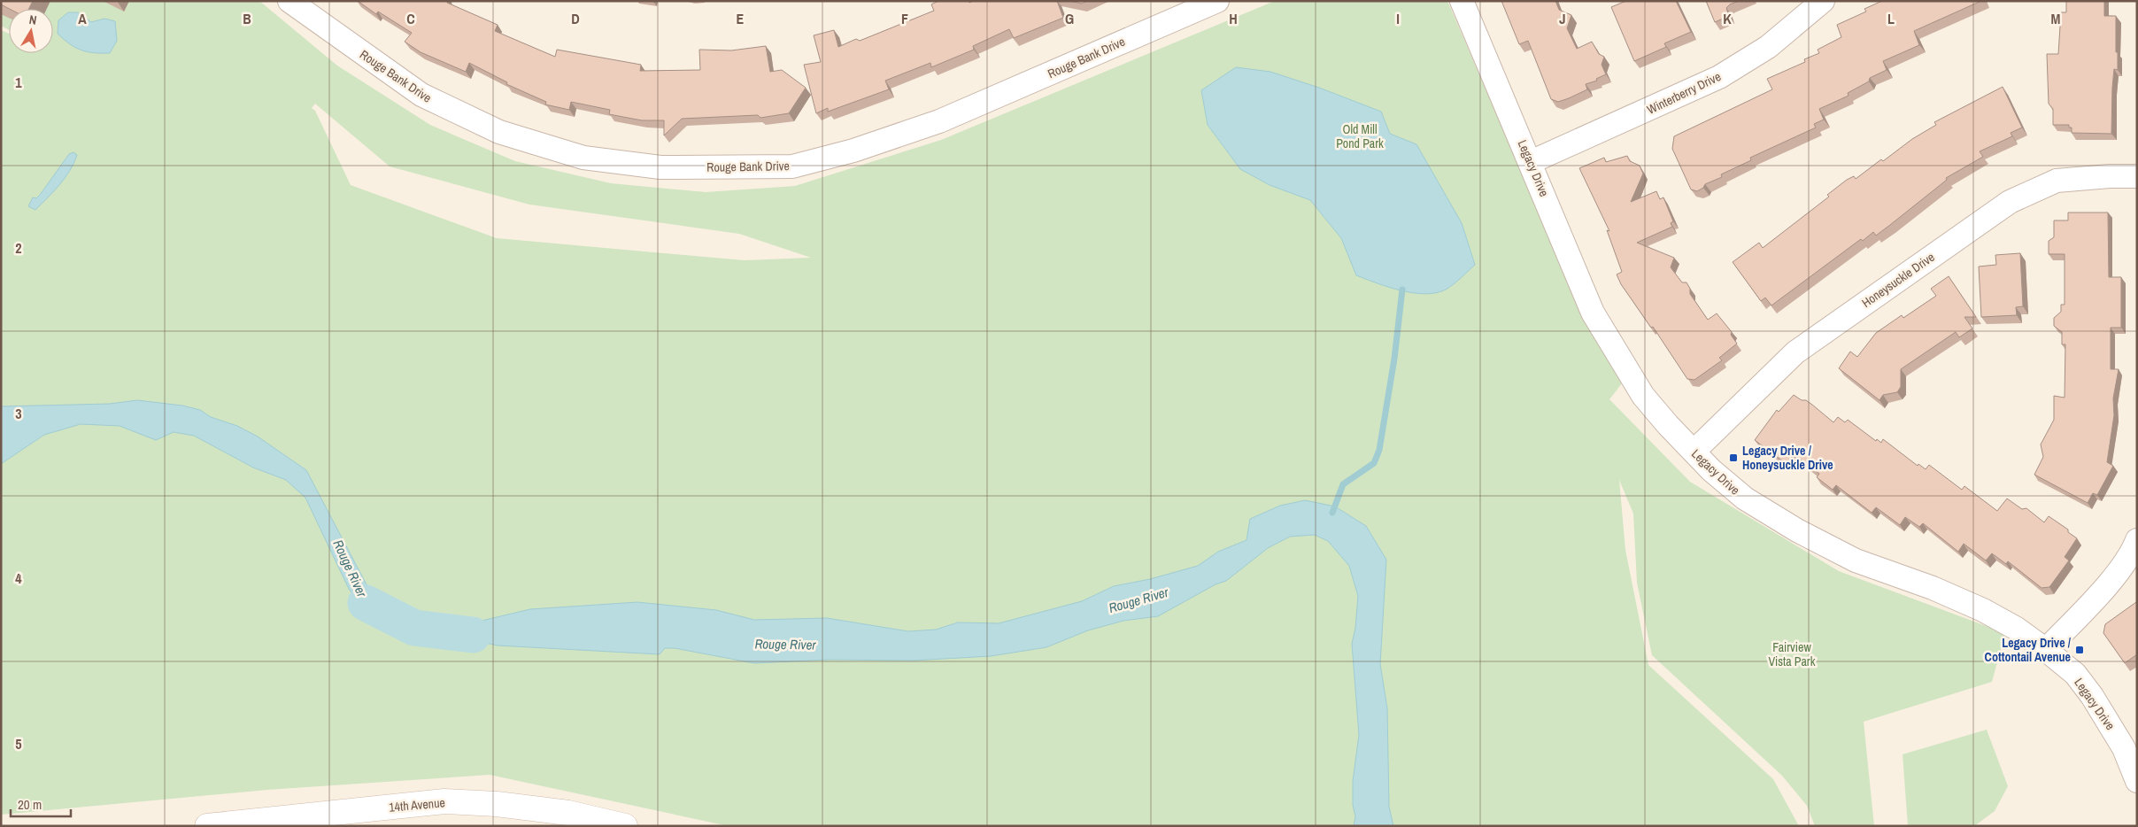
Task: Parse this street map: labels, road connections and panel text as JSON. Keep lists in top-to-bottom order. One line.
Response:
{"streets":{"main road":["14th Avenue"],"street":["Rouge Bank Drive","Winterberry Drive","Legacy Drive","Honeysuckle Drive"]},"crossings":[["Winterberry Drive","Legacy Drive"],["Legacy Drive","Honeysuckle Drive"]],"water":["Rouge River"],"parks":["Old Mill Pond Park","Fairview Vista Park"],"places":{"transit":["Legacy Drive / Honeysuckle Drive","Legacy Drive / Cottontail Avenue"]},"scale_bar":"20 m","north":"top","grid":{"columns":["A","B","C","D","E","F","G","H","I","J","K","L","M"],"rows":["1","2","3","4","5"]}}
